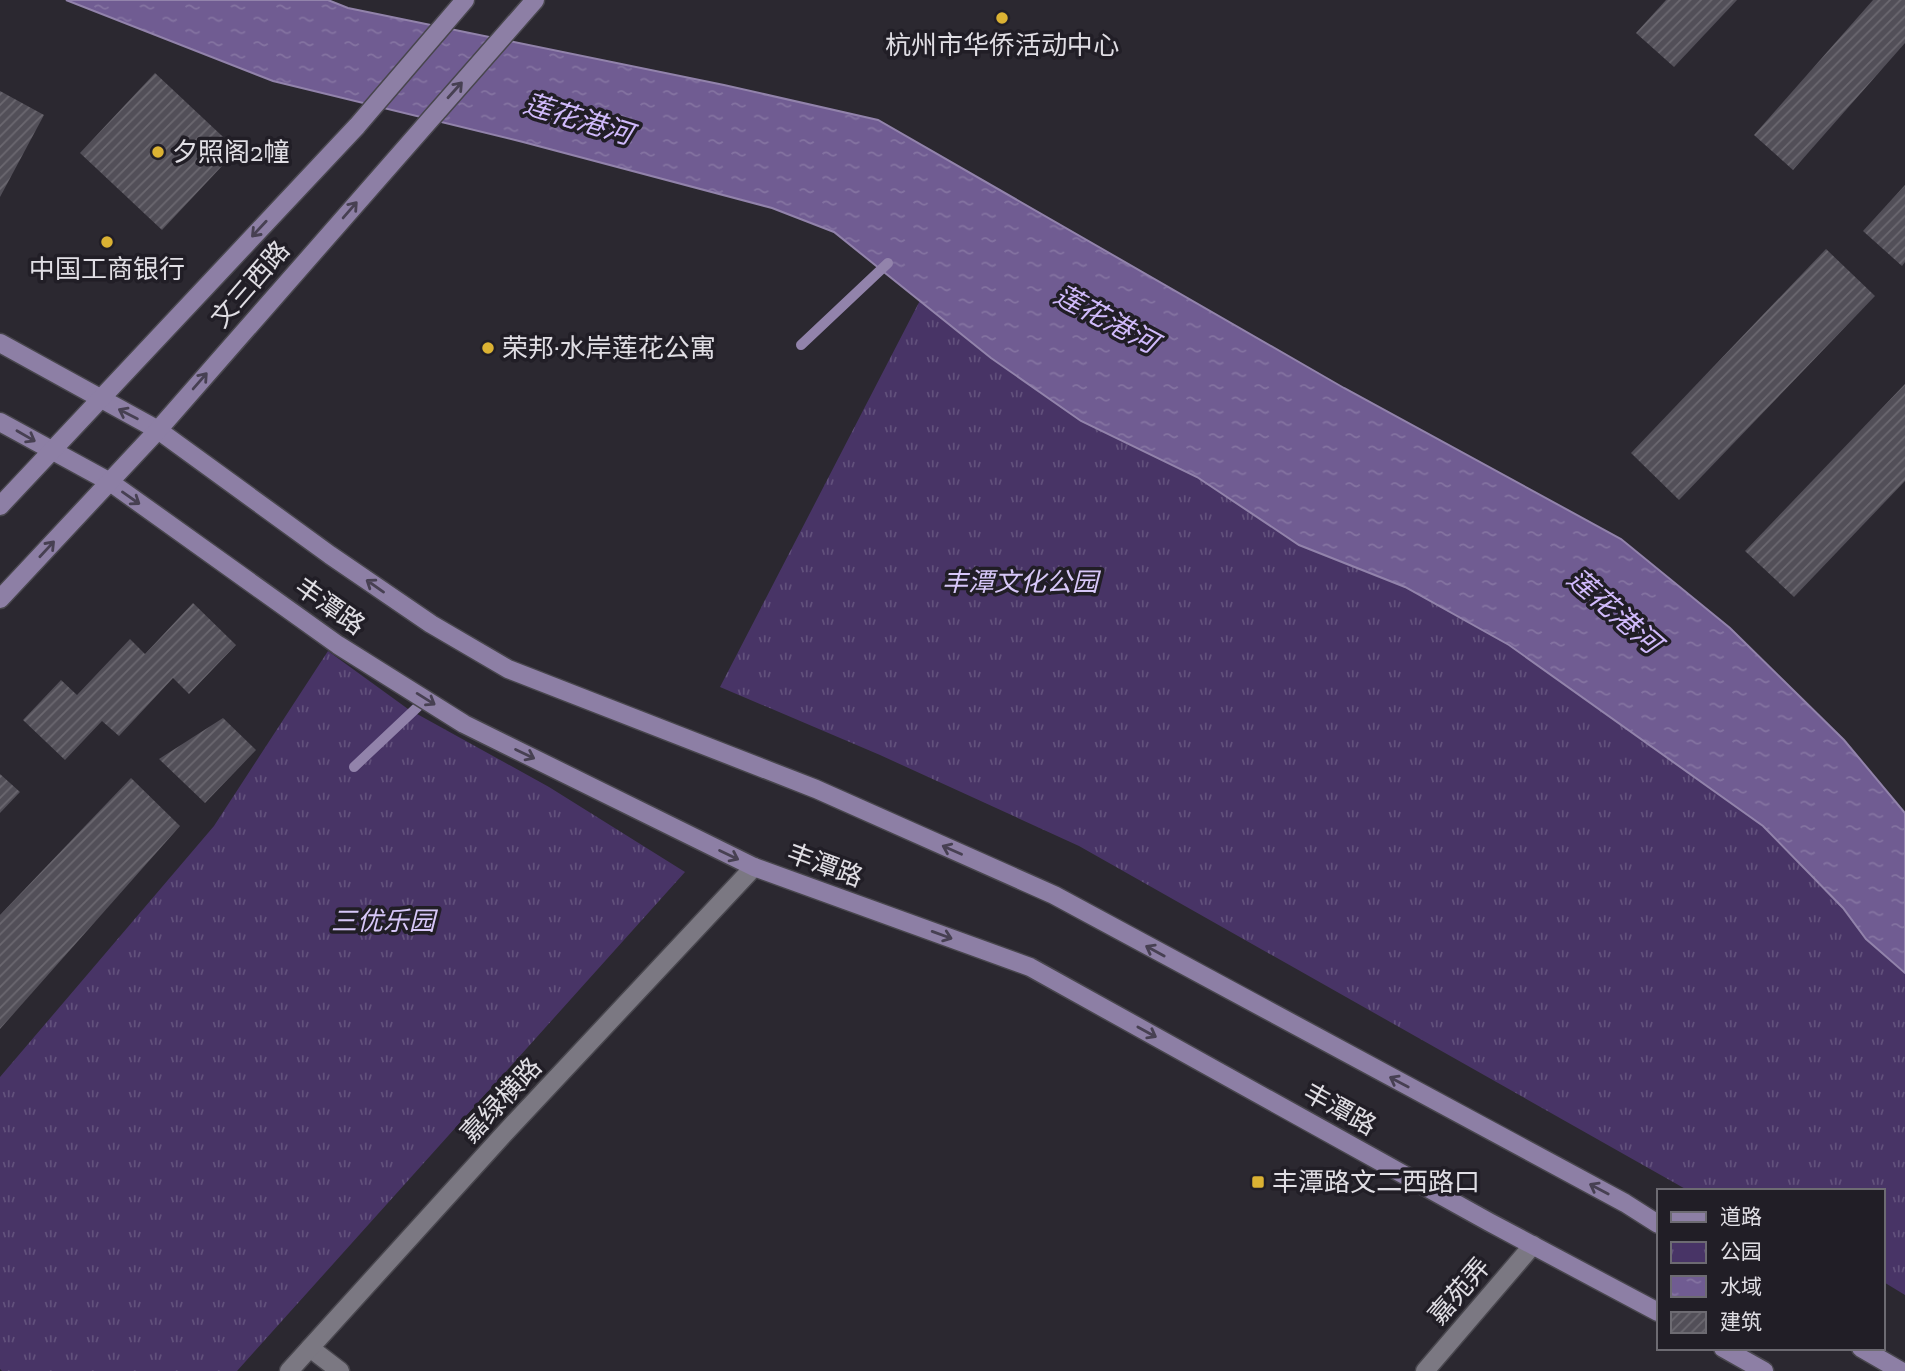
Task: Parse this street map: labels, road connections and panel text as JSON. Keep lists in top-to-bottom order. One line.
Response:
{"streets":{"main road":["文三西路","丰潭路"],"street":["嘉绿横路","嘉苑弄"]},"crossings":[["文三西路","丰潭路"],["丰潭路","嘉绿横路"],["丰潭路","嘉苑弄"]],"water":["莲花港河"],"parks":["丰潭文化公园","三优乐园"],"places":{"other":["杭州市华侨活动中心","夕照阁2幢","中国工商银行","荣邦·水岸莲花公寓"],"transit":["丰潭路文二西路口"]},"legend":["道路","公园","水域","建筑"]}
